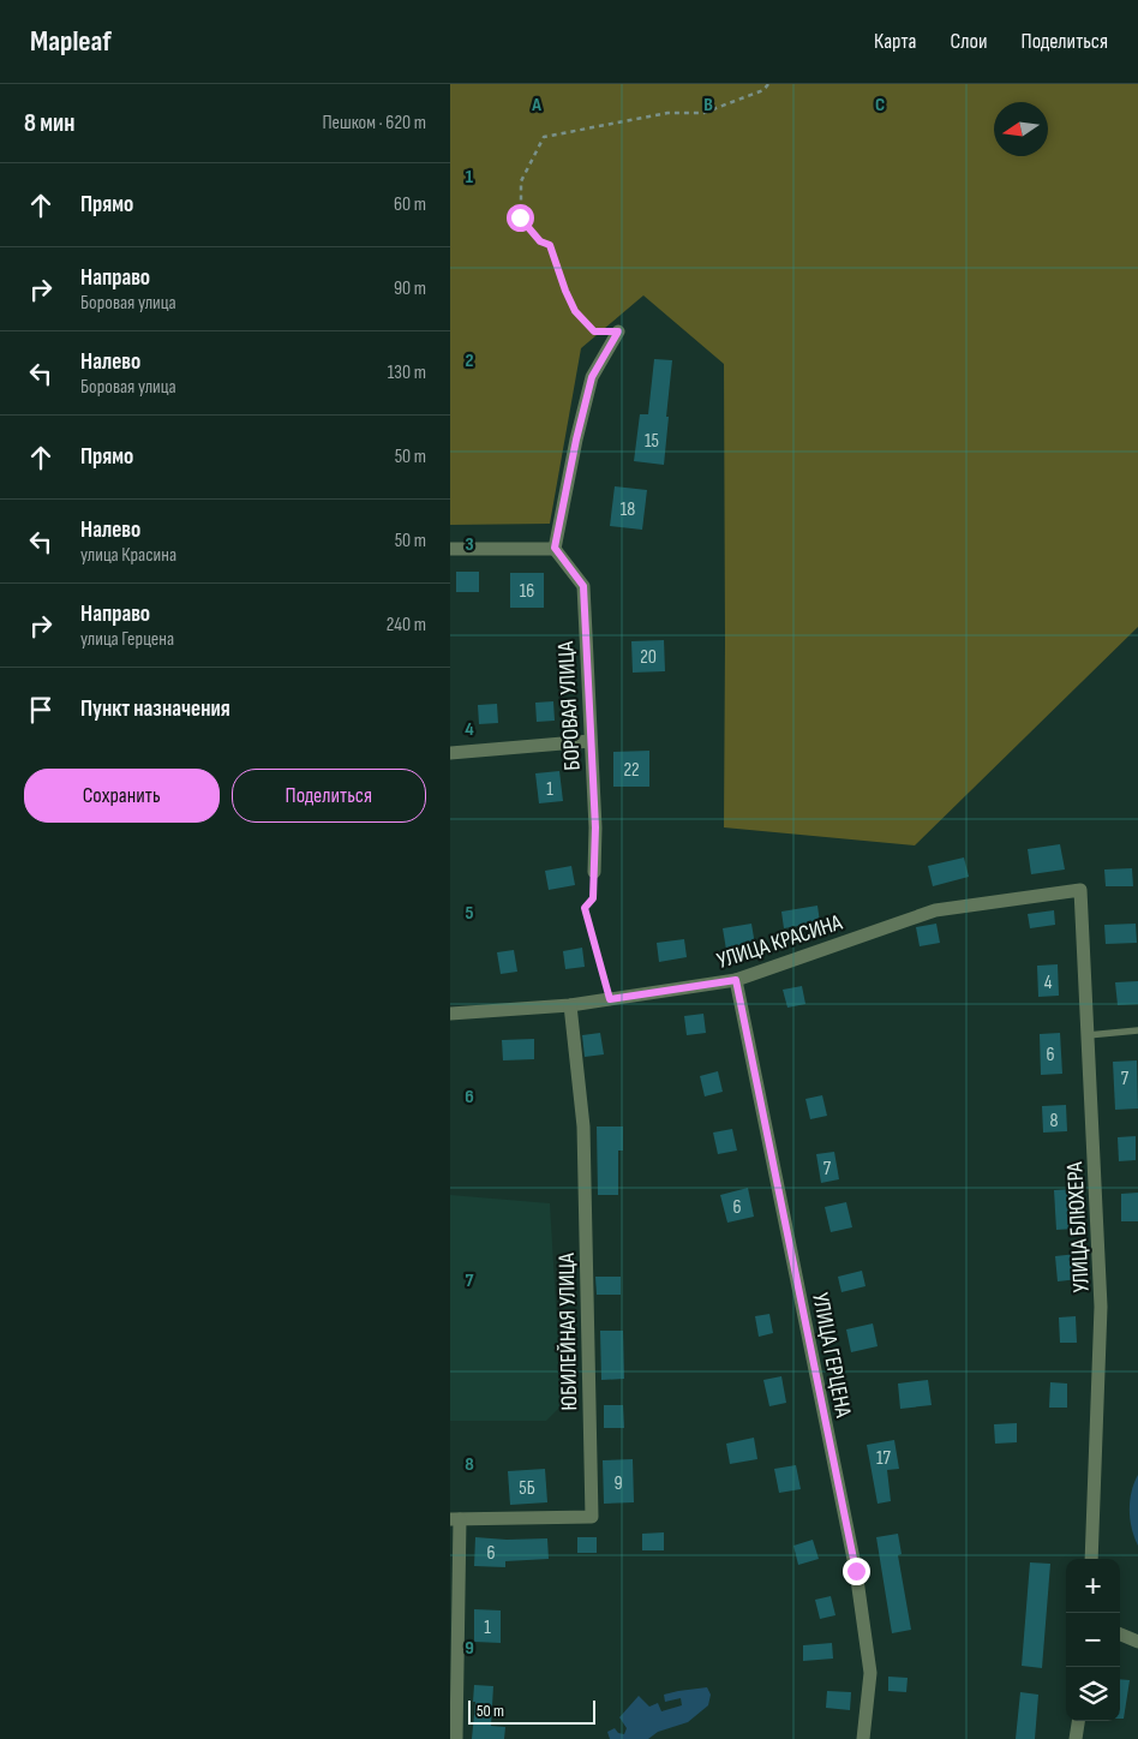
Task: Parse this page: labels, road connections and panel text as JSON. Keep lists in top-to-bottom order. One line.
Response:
{"streets":{"street":["БОРОВАЯ УЛИЦА","УЛИЦА КРАСИНА","УЛИЦА БЛЮХЕРА","ЮБИЛЕЙНАЯ УЛИЦА","УЛИЦА ГЕРЦЕНА"]},"crossings":[["УЛИЦА КРАСИНА","УЛИЦА БЛЮХЕРА"],["УЛИЦА КРАСИНА","ЮБИЛЕЙНАЯ УЛИЦА"],["УЛИЦА КРАСИНА","УЛИЦА ГЕРЦЕНА"]],"house_numbers":["15","18","16","20","22","1","4","6","7","8","7","6","17","9","5Б","6","1"],"scale_bar":"50 m","north":"left","page":{"header":"Mapleaf","nav":["Карта","Слои","Поделиться"],"heading":["8 мин","Пешком · 620 m"],"list":[["Прямо","60 m"],["Направо","Боровая улица","90 m"],["Налево","Боровая улица","130 m"],["Прямо","50 m"],["Налево","улица Красина","50 m"],["Направо","улица Герцена","240 m"],"Пункт назначения"],"buttons":["Сохранить","Поделиться"],"map_buttons":["+","−"],"scale":"50 m"},"grid":{"columns":["A","B","C"],"rows":["1","2","3","4","5","6","7","8","9"]}}
